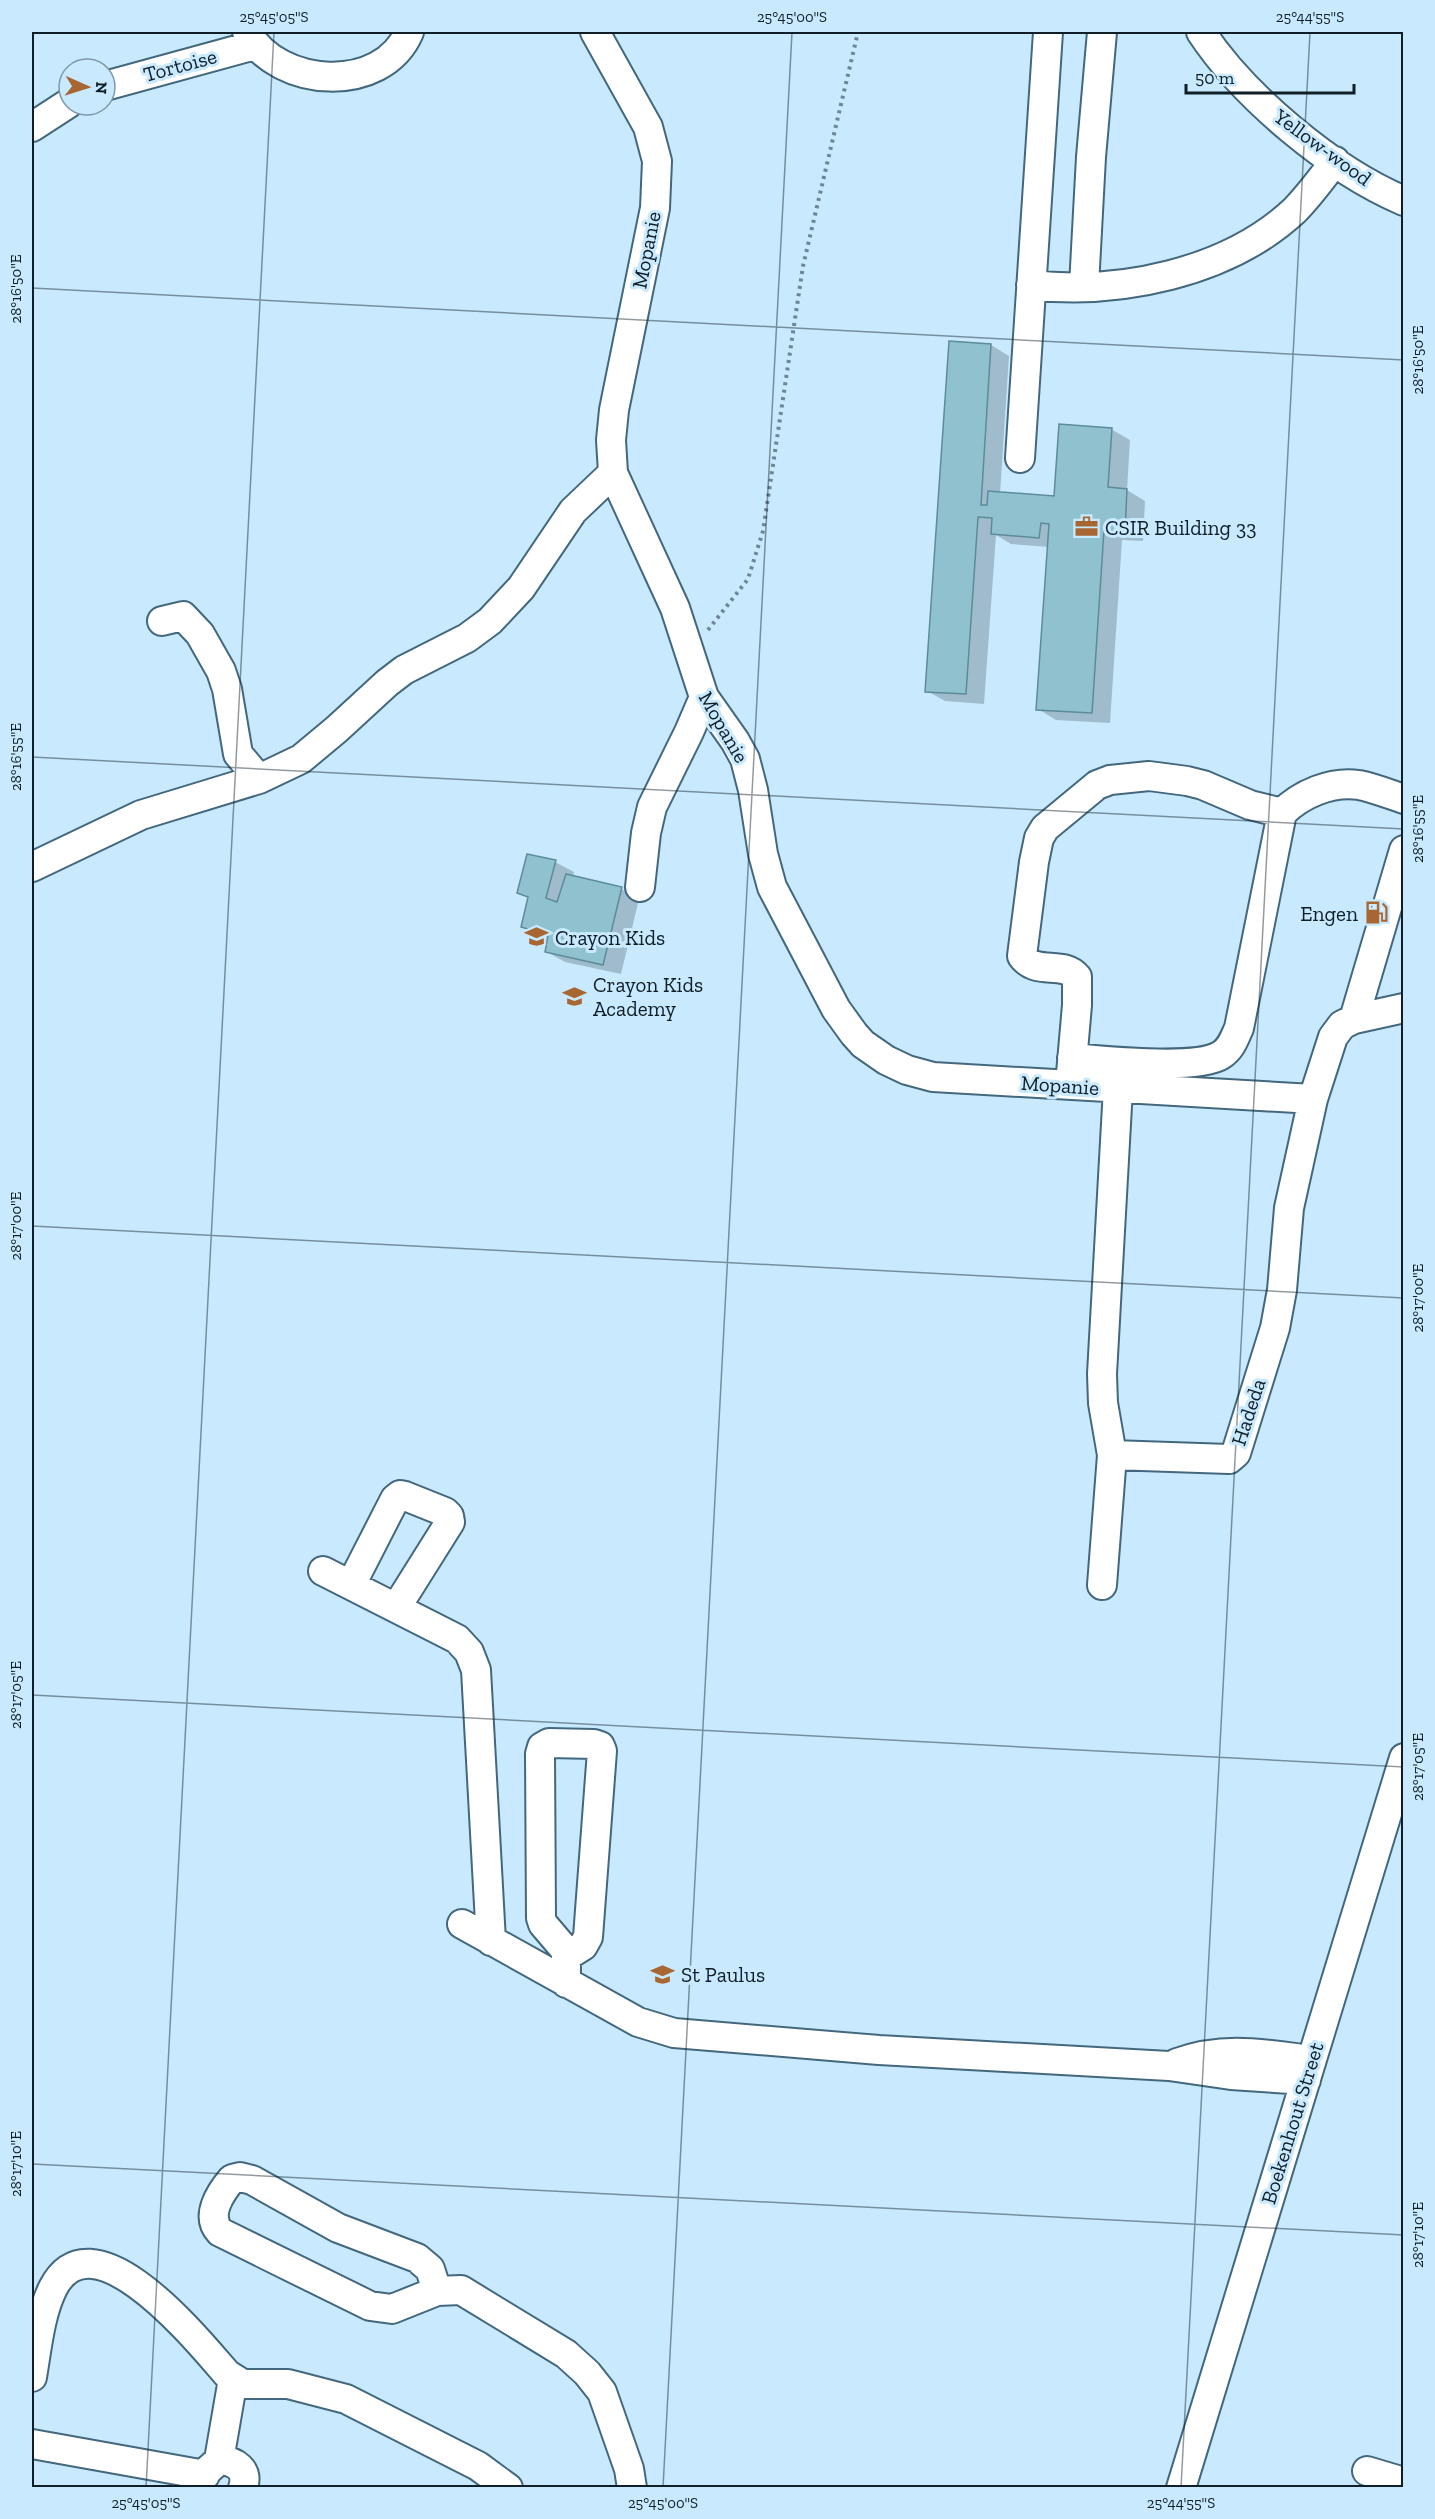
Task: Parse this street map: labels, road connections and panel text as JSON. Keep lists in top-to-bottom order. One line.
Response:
{"streets":{"street":["Tortoise","Yellow-wood","Mopanie","Hadeda","Boekenhout Street"]},"crossings":[["Mopanie","Hadeda"]],"places":{"office":["CSIR Building 33"],"fuel station":["Engen"],"school or university":["Crayon Kids","Crayon Kids Academy","St Paulus"]},"scale_bar":"50 m","north":"right","coordinates":["25°45'05\"S","25°45'00\"S","25°44'55\"S","28°16'50\"E","28°16'55\"E","28°17'00\"E","28°17'05\"E","28°17'10\"E"]}
